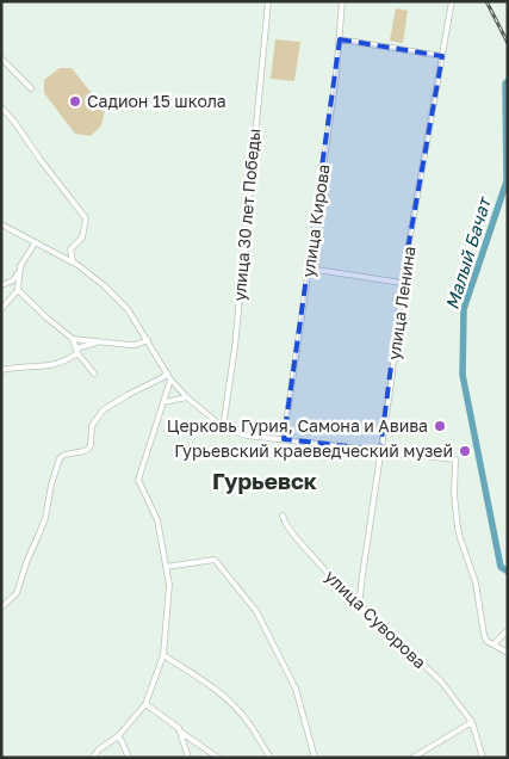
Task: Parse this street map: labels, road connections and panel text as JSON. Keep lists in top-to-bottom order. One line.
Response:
{"streets":{"street":["улица 30 лет Победы","улица Кирова","улица Ленина","улица Суворова"]},"crossings":[["улица Ленина","улица Суворова"]],"districts":["Гурьевск"],"water":["Малый Бачат"],"places":["Садион 15 школа","Церковь Гурия, Самона и Авива","Гурьевский краеведческий музей"]}
